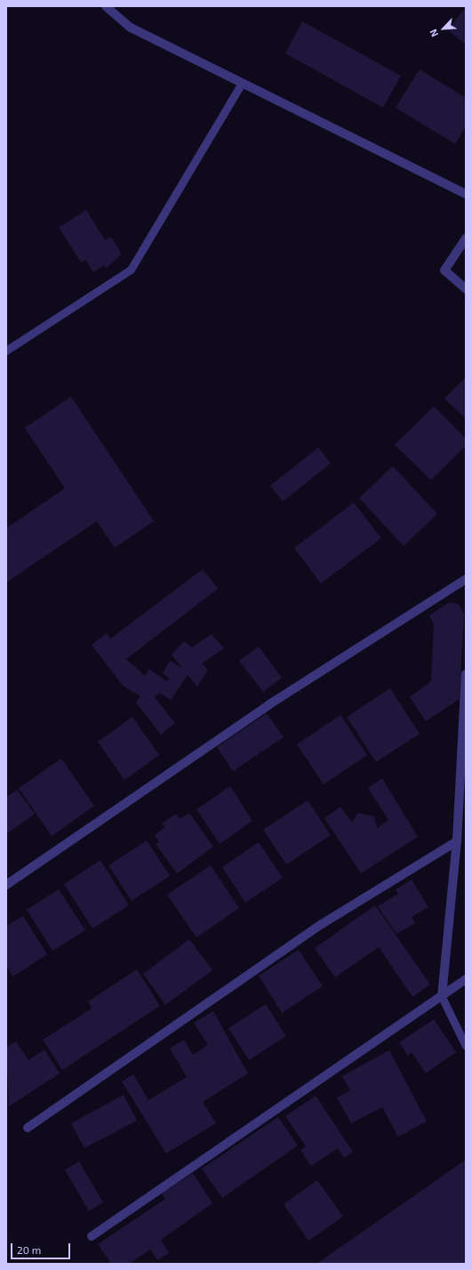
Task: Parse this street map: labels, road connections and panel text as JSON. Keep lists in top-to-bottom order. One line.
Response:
{"scale_bar":"20 m","north":"bottom left"}
